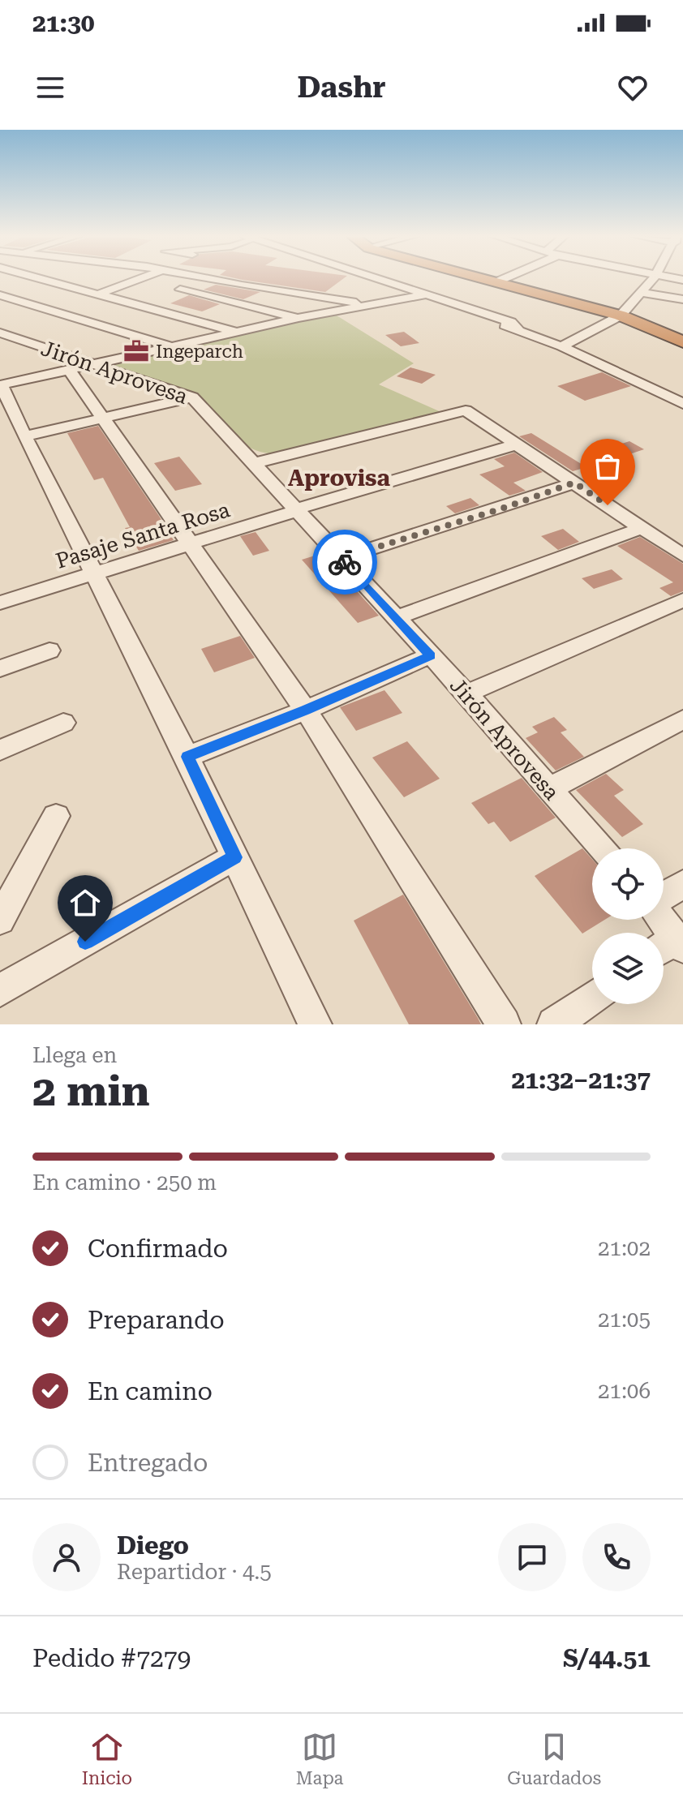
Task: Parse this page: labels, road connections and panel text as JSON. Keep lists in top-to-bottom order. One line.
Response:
{"streets":{"street":["Jirón Aprovesa","Pasaje Santa Rosa"]},"crossings":[["Jirón Aprovesa","Pasaje Santa Rosa"]],"districts":["Aprovisa"],"places":{"office":["Ingeparch"]},"page":{"status":"21:30","header":"Dashr","heading":["2 min","Llega en","21:32–21:37"],"panel":["Diego","Repartidor · 4.5","Pedido #7279","S/44.51"],"bar":"En camino · 250 m","list":[["Confirmado","21:02"],["Preparando","21:05"],["En camino","21:06"],"Entregado"],"tabs":["Inicio","Mapa","Guardados"]}}
